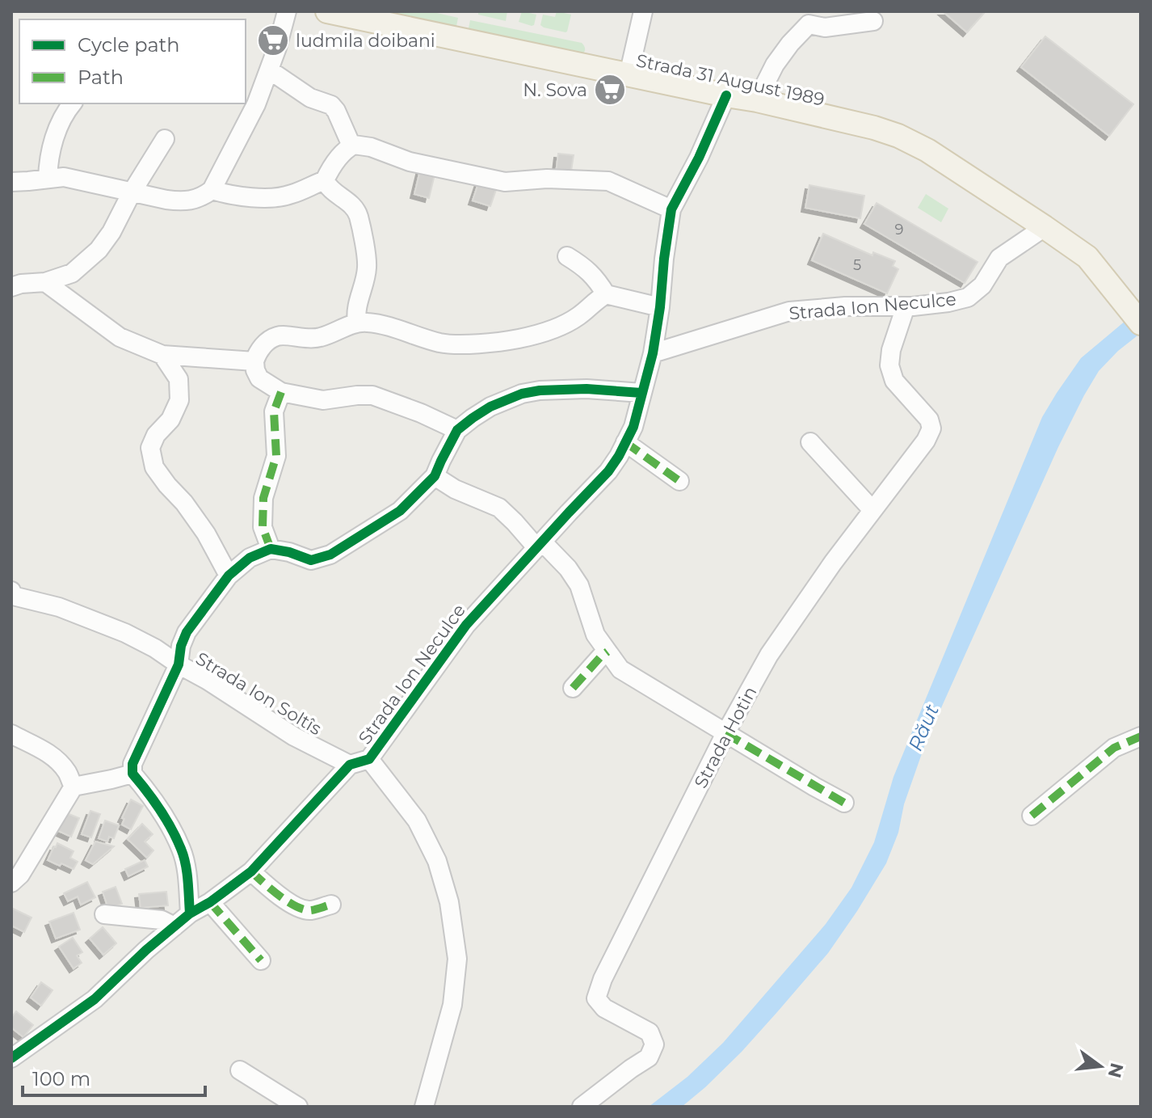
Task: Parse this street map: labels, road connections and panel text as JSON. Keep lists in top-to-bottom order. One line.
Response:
{"streets":{"main road":["Strada 31 August 1989"],"street":["Strada Ion Neculce","Strada Ion Soltîs","Strada Hotin"]},"crossings":[["Strada 31 August 1989","Strada Ion Neculce"],["Strada Ion Neculce","Strada Ion Soltîs"],["Strada Ion Neculce","Strada Hotin"]],"water":["Răut"],"places":{"supermarket":["ludmila doibani","N. Sova"]},"house_numbers":["9","5"],"legend":["Cycle path","Path"],"scale_bar":"100 m","north":"right"}
